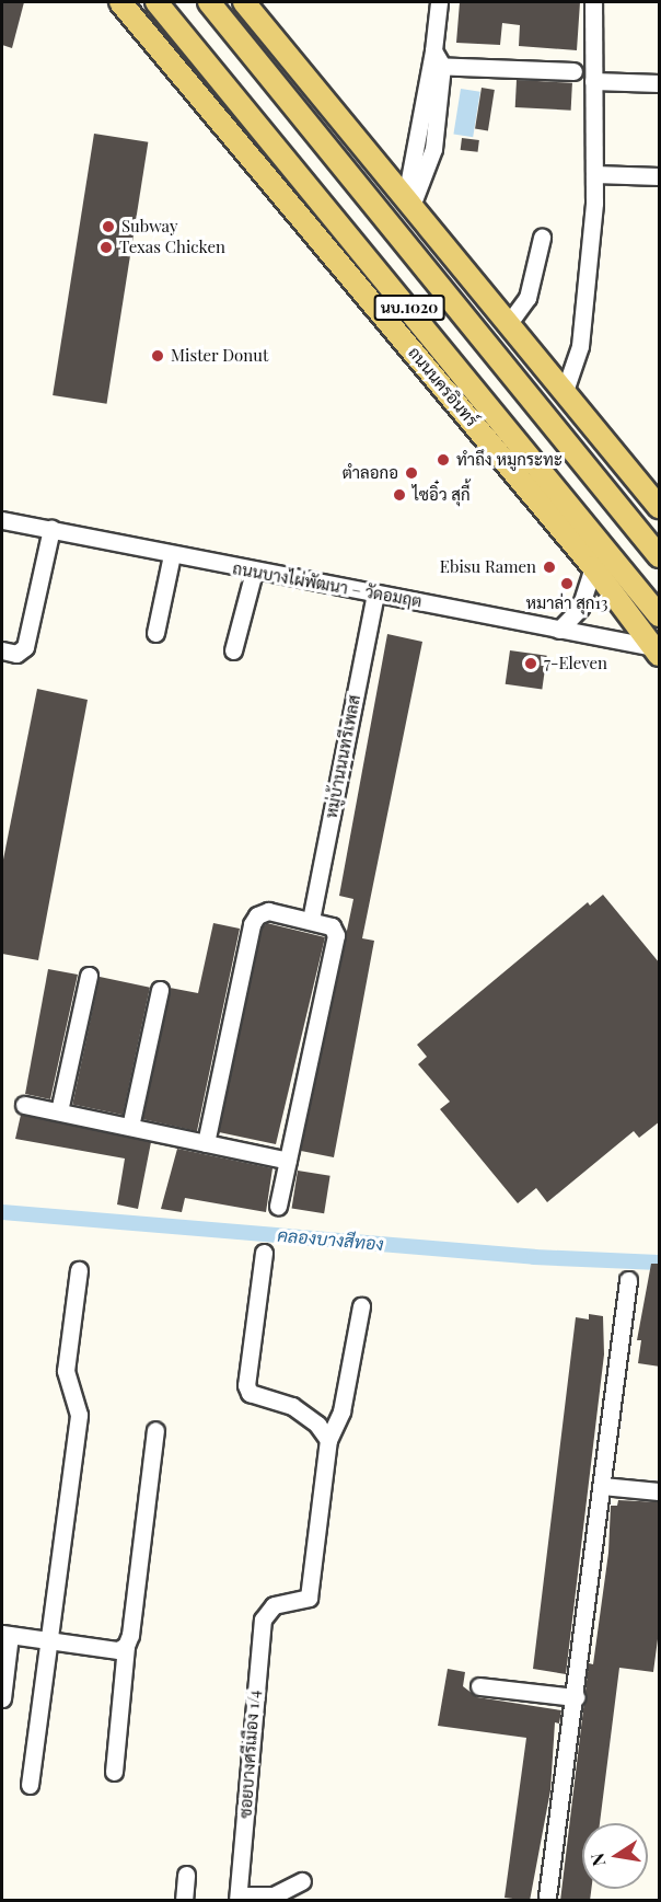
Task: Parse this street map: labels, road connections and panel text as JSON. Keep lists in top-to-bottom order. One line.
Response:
{"streets":{"main road":["นบ.1020","ถนนนครอินทร์"],"street":["ถนนบางไผ่พัฒนา – วัดอมฤต","หมู่บ้านนนทรีเพลส","ซอยบางศรีเมือง 1/4"]},"crossings":[["ถนนนครอินทร์","ถนนบางไผ่พัฒนา – วัดอมฤต"],["ถนนบางไผ่พัฒนา – วัดอมฤต","หมู่บ้านนนทรีเพลส"]],"water":["คลองบางสีทอง"],"places":["Subway","Texas Chicken","Mister Donut","ทำถึง หมูกระทะ","ตำลอกอ","ไซอิ๋ว สุกี้","Ebisu Ramen","หมาล่า สุก13","7-Eleven"],"north":"left"}
